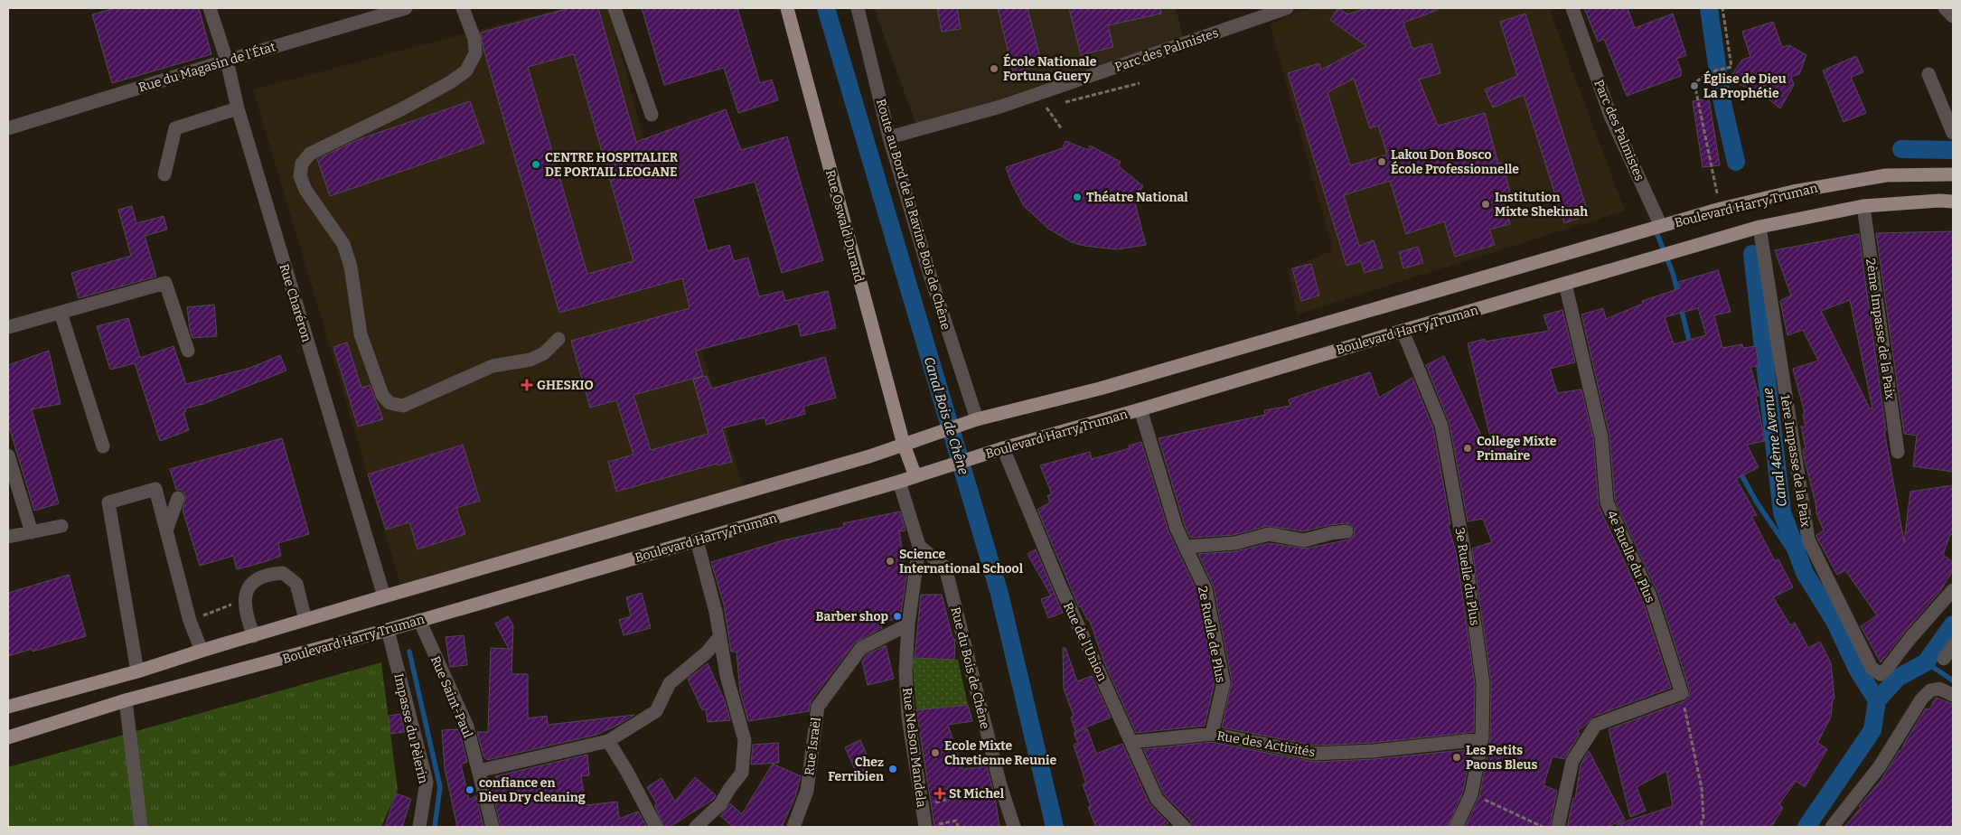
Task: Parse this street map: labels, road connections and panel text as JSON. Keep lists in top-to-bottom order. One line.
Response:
{"streets":{"main road":["Boulevard Harry Truman","Rue Oswald Durand"],"street":["Parc des Palmistes","Rue du Magasin de l'État","Route au Bord de la Ravine Bois de Chêne","Rue Charéron","2ème Impasse de la Paix","1ère Impasse de la Paix","4e Ruelle du Plus","3e Ruelle du Plus","2e Ruelle de Plus","Rue de l'Union","Rue du Bois de Chêne","Rue Saint-Paul","Impasse du Pèlerin","Rue des Activités","Rue Israël","Rue Nelson Mandela"]},"crossings":[["Parc des Palmistes","Boulevard Harry Truman"],["Parc des Palmistes","Route au Bord de la Ravine Bois de Chêne"],["Rue du Magasin de l'État","Rue Charéron"],["Boulevard Harry Truman","Route au Bord de la Ravine Bois de Chêne"],["Boulevard Harry Truman","Rue Oswald Durand"],["Boulevard Harry Truman","Rue Charéron"],["Boulevard Harry Truman","2ème Impasse de la Paix"],["Boulevard Harry Truman","1ère Impasse de la Paix"],["Boulevard Harry Truman","4e Ruelle du Plus"],["Boulevard Harry Truman","3e Ruelle du Plus"],["Boulevard Harry Truman","2e Ruelle de Plus"],["Boulevard Harry Truman","Rue de l'Union"],["Boulevard Harry Truman","Rue Saint-Paul"],["Boulevard Harry Truman","Impasse du Pèlerin"],["Boulevard Harry Truman","Rue Nelson Mandela"],["3e Ruelle du Plus","Rue des Activités"],["2e Ruelle de Plus","Rue des Activités"],["Rue de l'Union","Rue des Activités"],["Rue du Bois de Chêne","Rue Nelson Mandela"],["Rue Israël","Rue Nelson Mandela"]],"water":["Canal Bois de Chêne","Canal 4ème Avenue"],"places":{"other":["École Nationale Fortuna Guery","Église de Dieu La Prophétie","Lakou Don Bosco École Professionnelle","CENTRE HOSPITALIER DE PORTAIL LEOGANE","Théatre National","Institution Mixte Shekinah","College Mixte Primaire","Science International School","Barber shop","Ecole Mixte Chretienne Reunie","Les Petits Paons Bleus","Chez Ferribien","confiance en Dieu Dry cleaning"],"health":["GHESKIO","St Michel"]}}
